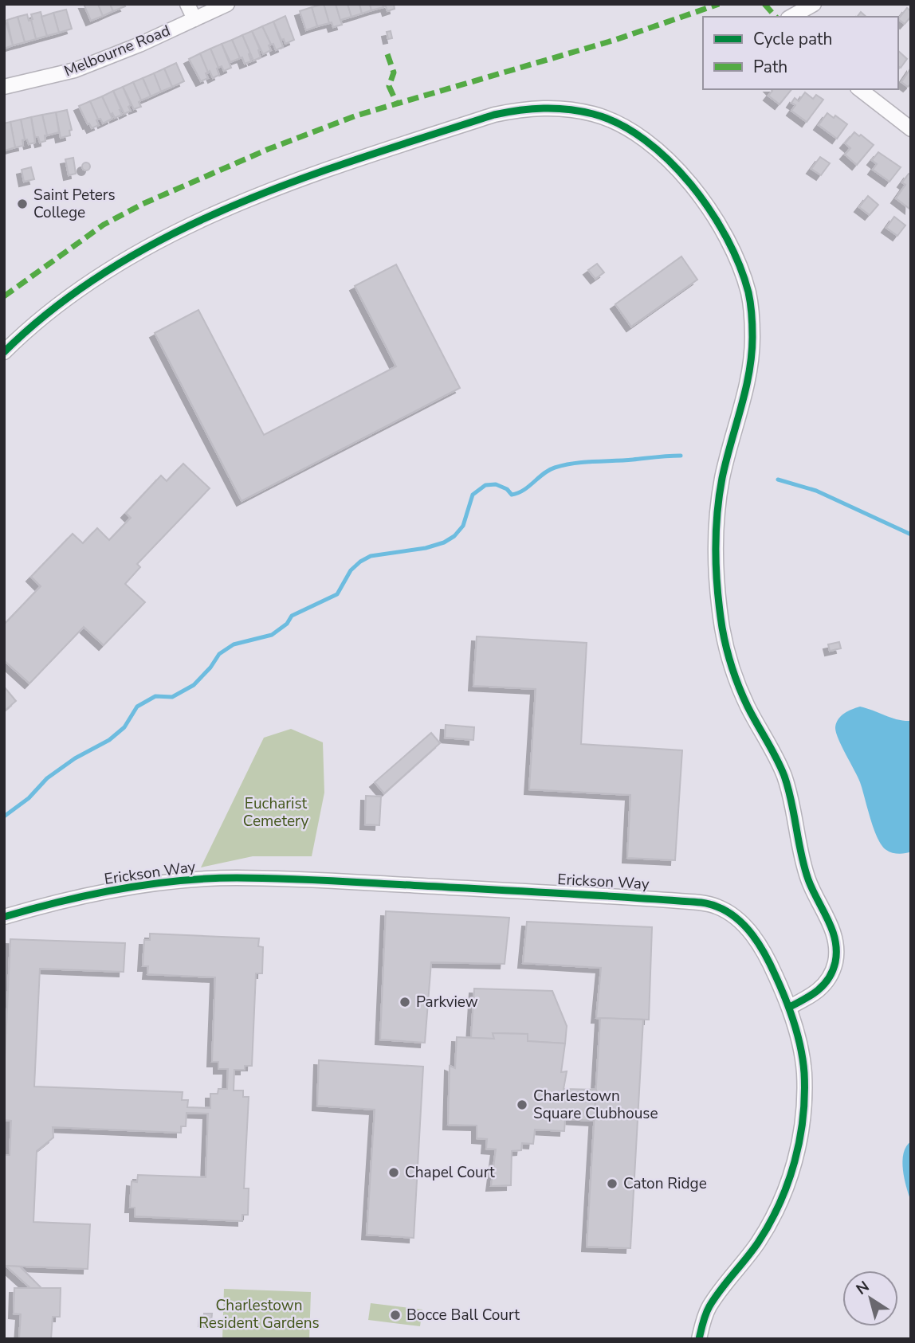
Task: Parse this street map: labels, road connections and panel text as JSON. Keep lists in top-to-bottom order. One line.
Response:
{"streets":{"street":["Melbourne Road","Erickson Way"]},"parks":["Eucharist Cemetery","Charlestown Resident Gardens"],"places":["Saint Peters College","Parkview","Charlestown Square Clubhouse","Chapel Court","Caton Ridge","Bocce Ball Court"],"legend":["Cycle path","Path"],"north":"top left"}
